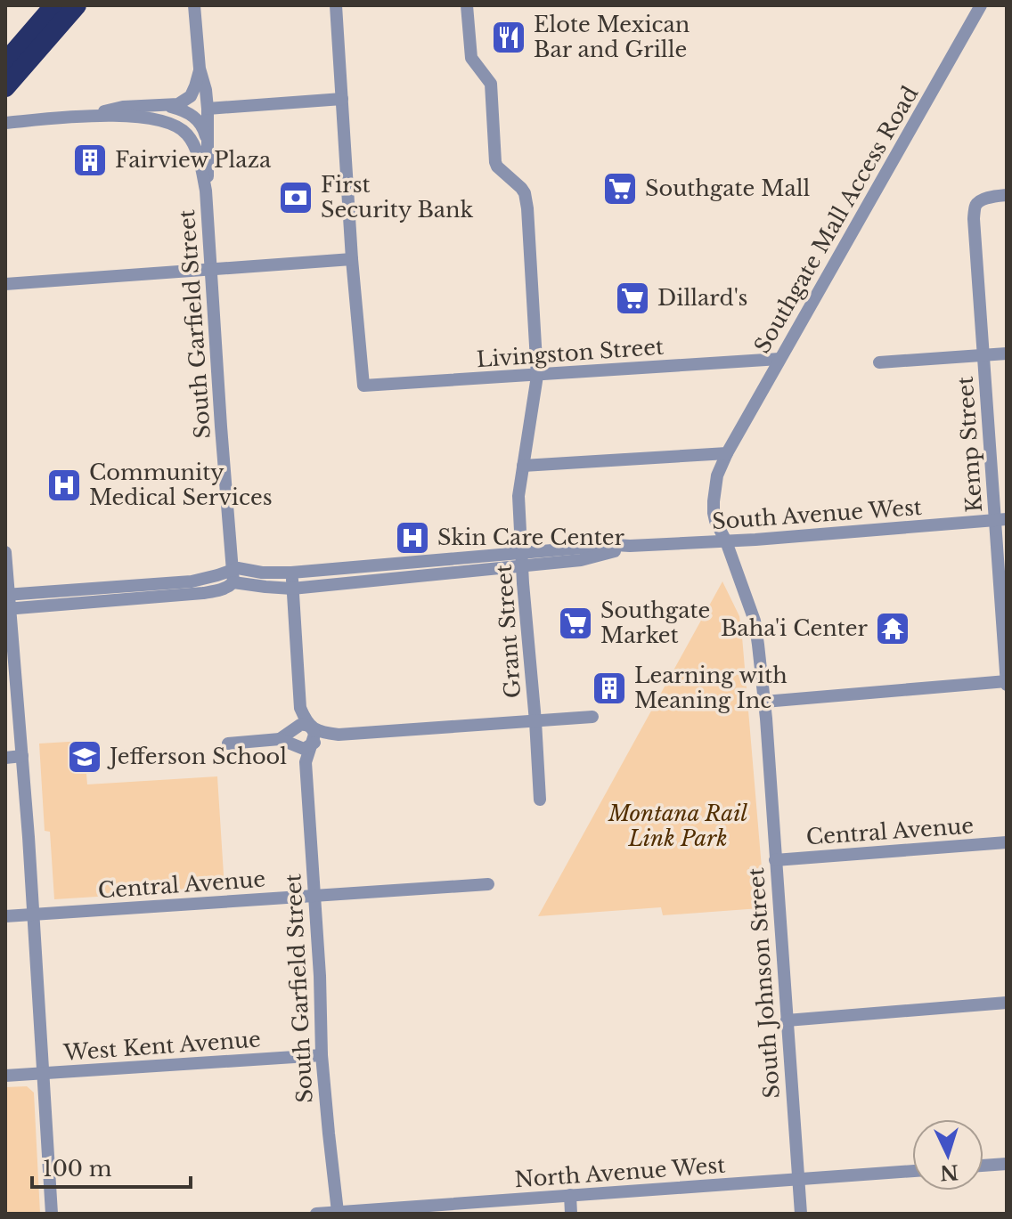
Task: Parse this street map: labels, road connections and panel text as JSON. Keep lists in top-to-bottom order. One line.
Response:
{"streets":{"street":["Southgate Mall Access Road","South Garfield Street","Livingston Street","Kemp Street","South Avenue West","Grant Street","Central Avenue","South Johnson Street","West Kent Avenue","North Avenue West"]},"crossings":[["Southgate Mall Access Road","Livingston Street"],["Southgate Mall Access Road","South Avenue West"],["Southgate Mall Access Road","South Johnson Street"],["South Garfield Street","South Avenue West"],["South Garfield Street","Central Avenue"],["South Garfield Street","West Kent Avenue"],["South Garfield Street","North Avenue West"],["Livingston Street","Grant Street"],["Kemp Street","South Avenue West"],["South Avenue West","Grant Street"],["South Avenue West","South Johnson Street"],["Central Avenue","South Johnson Street"],["South Johnson Street","North Avenue West"]],"parks":["Montana Rail Link Park"],"places":{"restaurant":["Elote Mexican Bar and Grille"],"building":["Fairview Plaza","Learning with Meaning Inc"],"supermarket":["Southgate Mall","Dillard's","Southgate Market"],"bank":["First Security Bank"],"hospital":["Community Medical Services","Skin Care Center"],"temple":["Baha'i Center"],"school or university":["Jefferson School"]},"scale_bar":"100 m","north":"bottom"}
